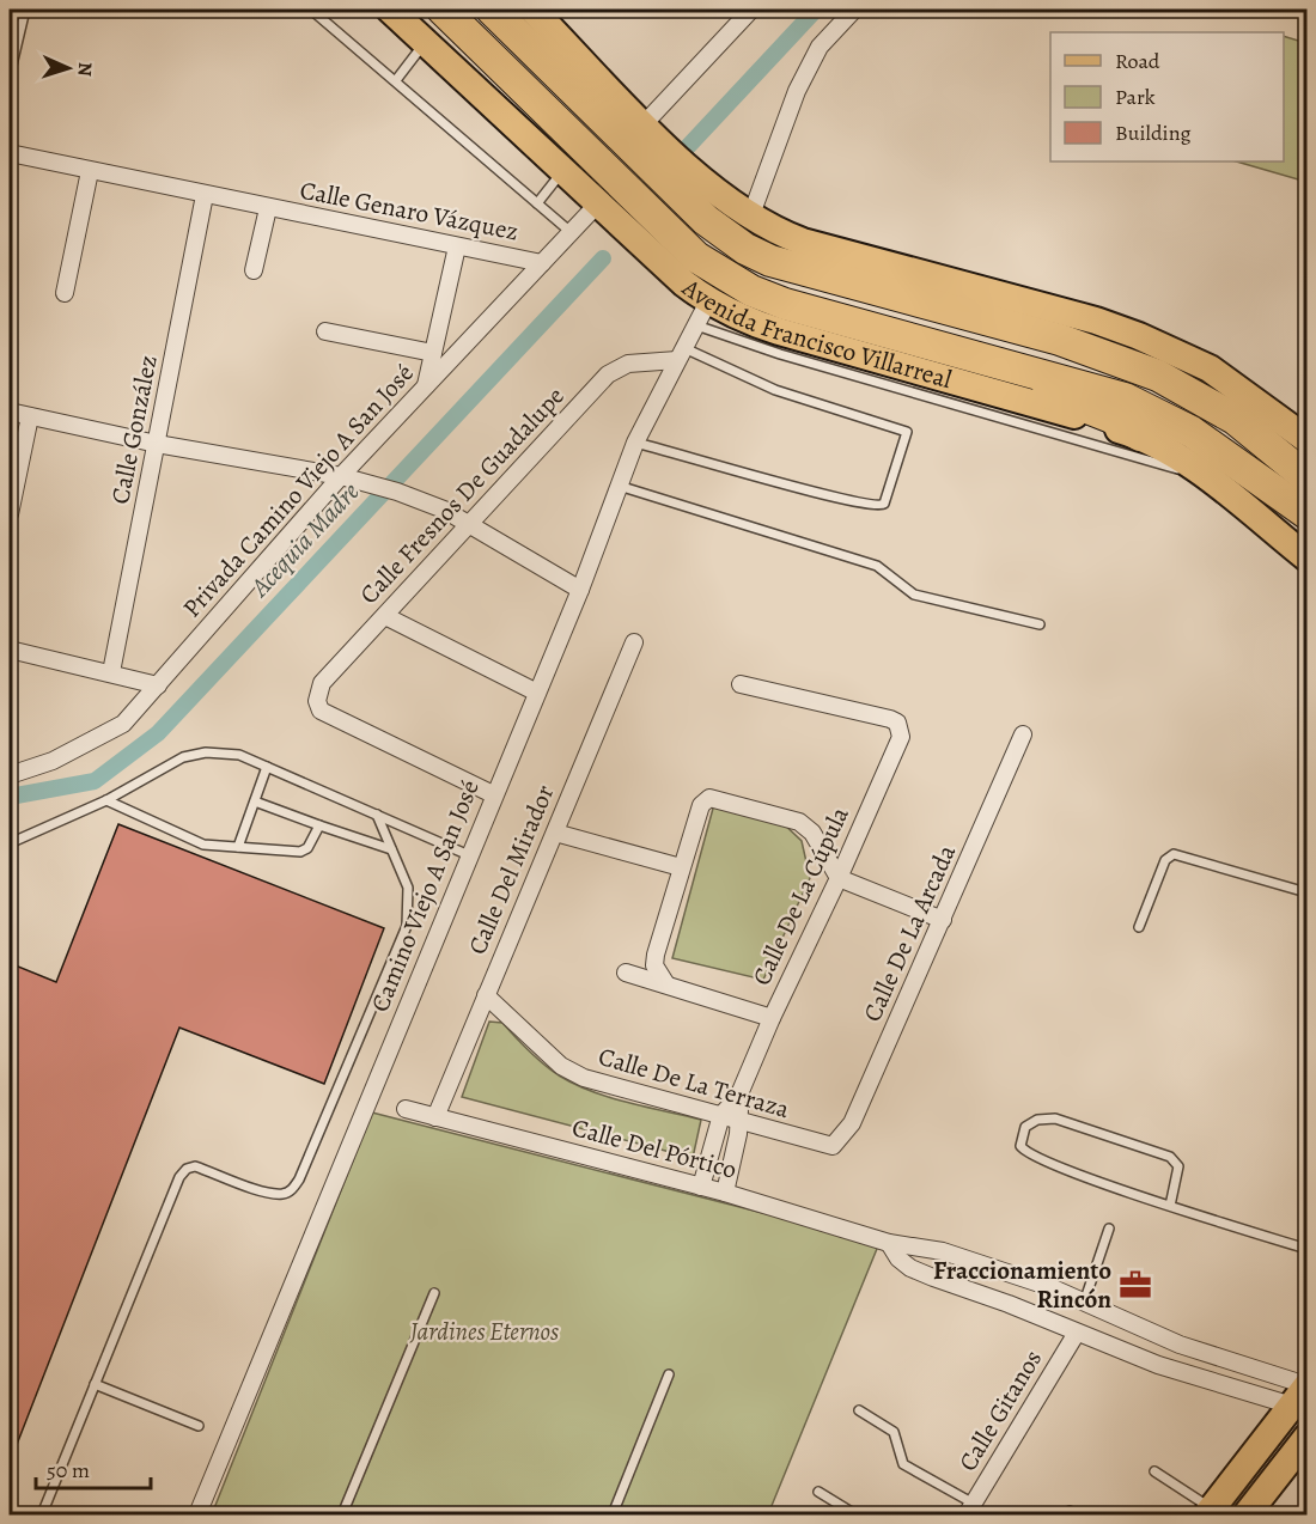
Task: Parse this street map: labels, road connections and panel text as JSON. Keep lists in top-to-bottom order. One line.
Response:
{"streets":{"highway":["Avenida Francisco Villarreal"],"street":["Calle Genaro Vázquez","Calle González","Privada Camino Viejo A San José","Calle Fresnos De Guadalupe","Calle Del Mirador","Camino Viejo A San José","Calle De La Cúpula","Calle De La Arcada","Calle De La Terraza","Calle Del Pórtico","Calle Gitanos"]},"crossings":[["Calle Genaro Vázquez","Calle González"],["Calle Genaro Vázquez","Privada Camino Viejo A San José"],["Avenida Francisco Villarreal","Privada Camino Viejo A San José"],["Avenida Francisco Villarreal","Camino Viejo A San José"],["Calle Fresnos De Guadalupe","Camino Viejo A San José"],["Calle Del Mirador","Calle De La Terraza"],["Calle Del Mirador","Calle Del Pórtico"],["Calle De La Cúpula","Calle De La Terraza"],["Calle De La Cúpula","Calle Del Pórtico"],["Calle De La Arcada","Calle De La Terraza"]],"water":["Acequia Madre"],"parks":["Jardines Eternos"],"places":{"office":["Fraccionamiento Rincón"]},"legend":["Road","Park","Building"],"scale_bar":"50 m","north":"right"}
